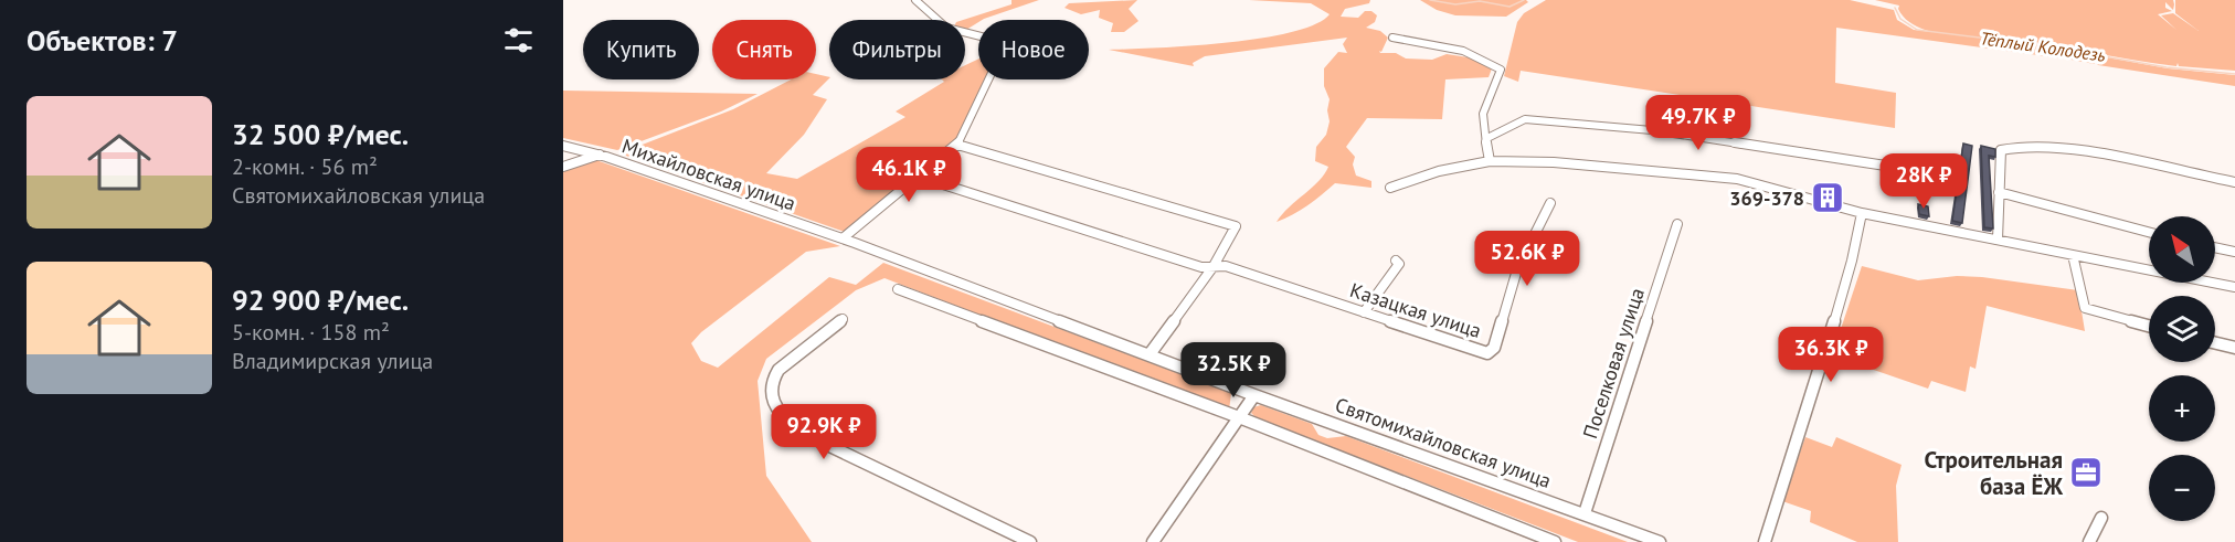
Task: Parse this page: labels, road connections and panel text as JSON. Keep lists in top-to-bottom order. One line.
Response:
{"streets":{"street":["Михайловская улица","Казацкая улица","Поселковая улица","Святомихайловская улица"]},"crossings":[["Михайловская улица","Святомихайловская улица"],["Поселковая улица","Святомихайловская улица"]],"water":["Тёплый Колодезь"],"places":{"building":["369-378"],"office":["Строительная база ЁЖ"]},"north":"top left","page":{"heading":"Объектов: 7","chip":["Купить","Снять","Фильтры","Новое"],"list":[{"name":"32 500 ₽/мес.","note":"2-комн. · 56 m² · Святомихайловская улица"},{"name":"92 900 ₽/мес.","note":"5-комн. · 158 m² · Владимирская улица"}],"price":["49.7K ₽","46.1K ₽","28K ₽","52.6K ₽","36.3K ₽","32.5K ₽","92.9K ₽"],"map_buttons":["+","−"]}}
